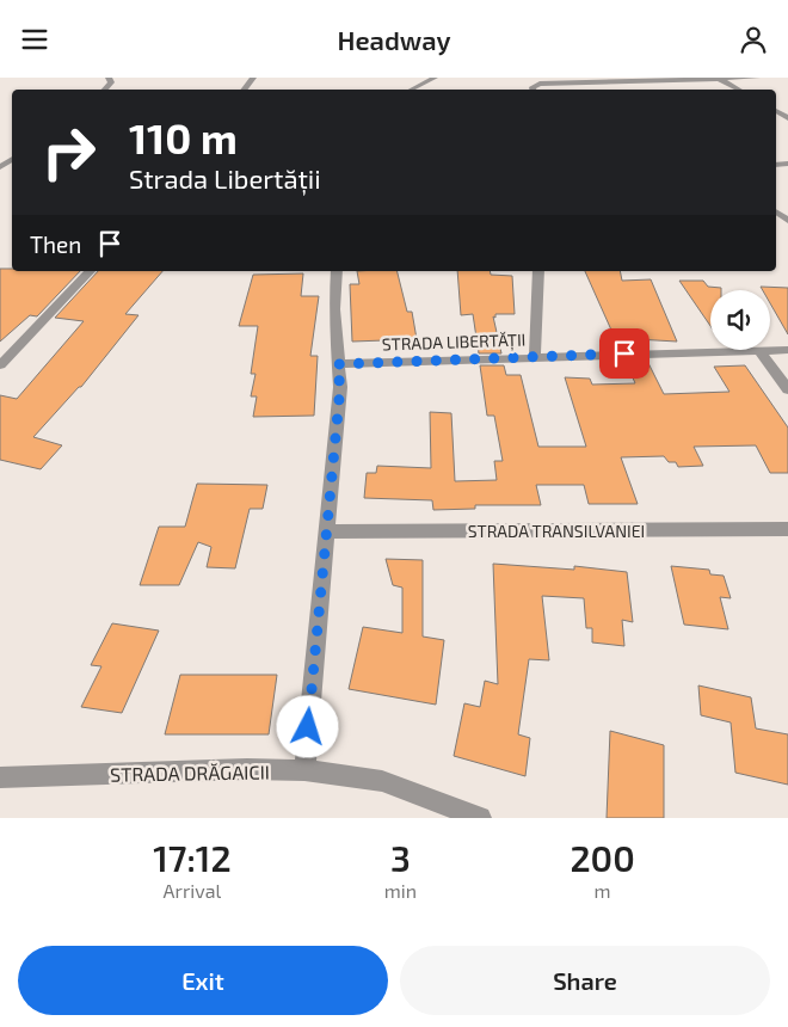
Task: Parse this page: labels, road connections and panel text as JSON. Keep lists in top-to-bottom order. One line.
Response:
{"streets":{"street":["STRADA LIBERTĂȚII","STRADA TRANSILVANIEI","STRADA DRĂGAICII"]},"page":{"header":"Headway","turn":["110 m","Strada Libertății"],"then":"Then","eta":["17:12","Arrival","3","min","200","m"],"buttons":["Exit","Share"]}}
